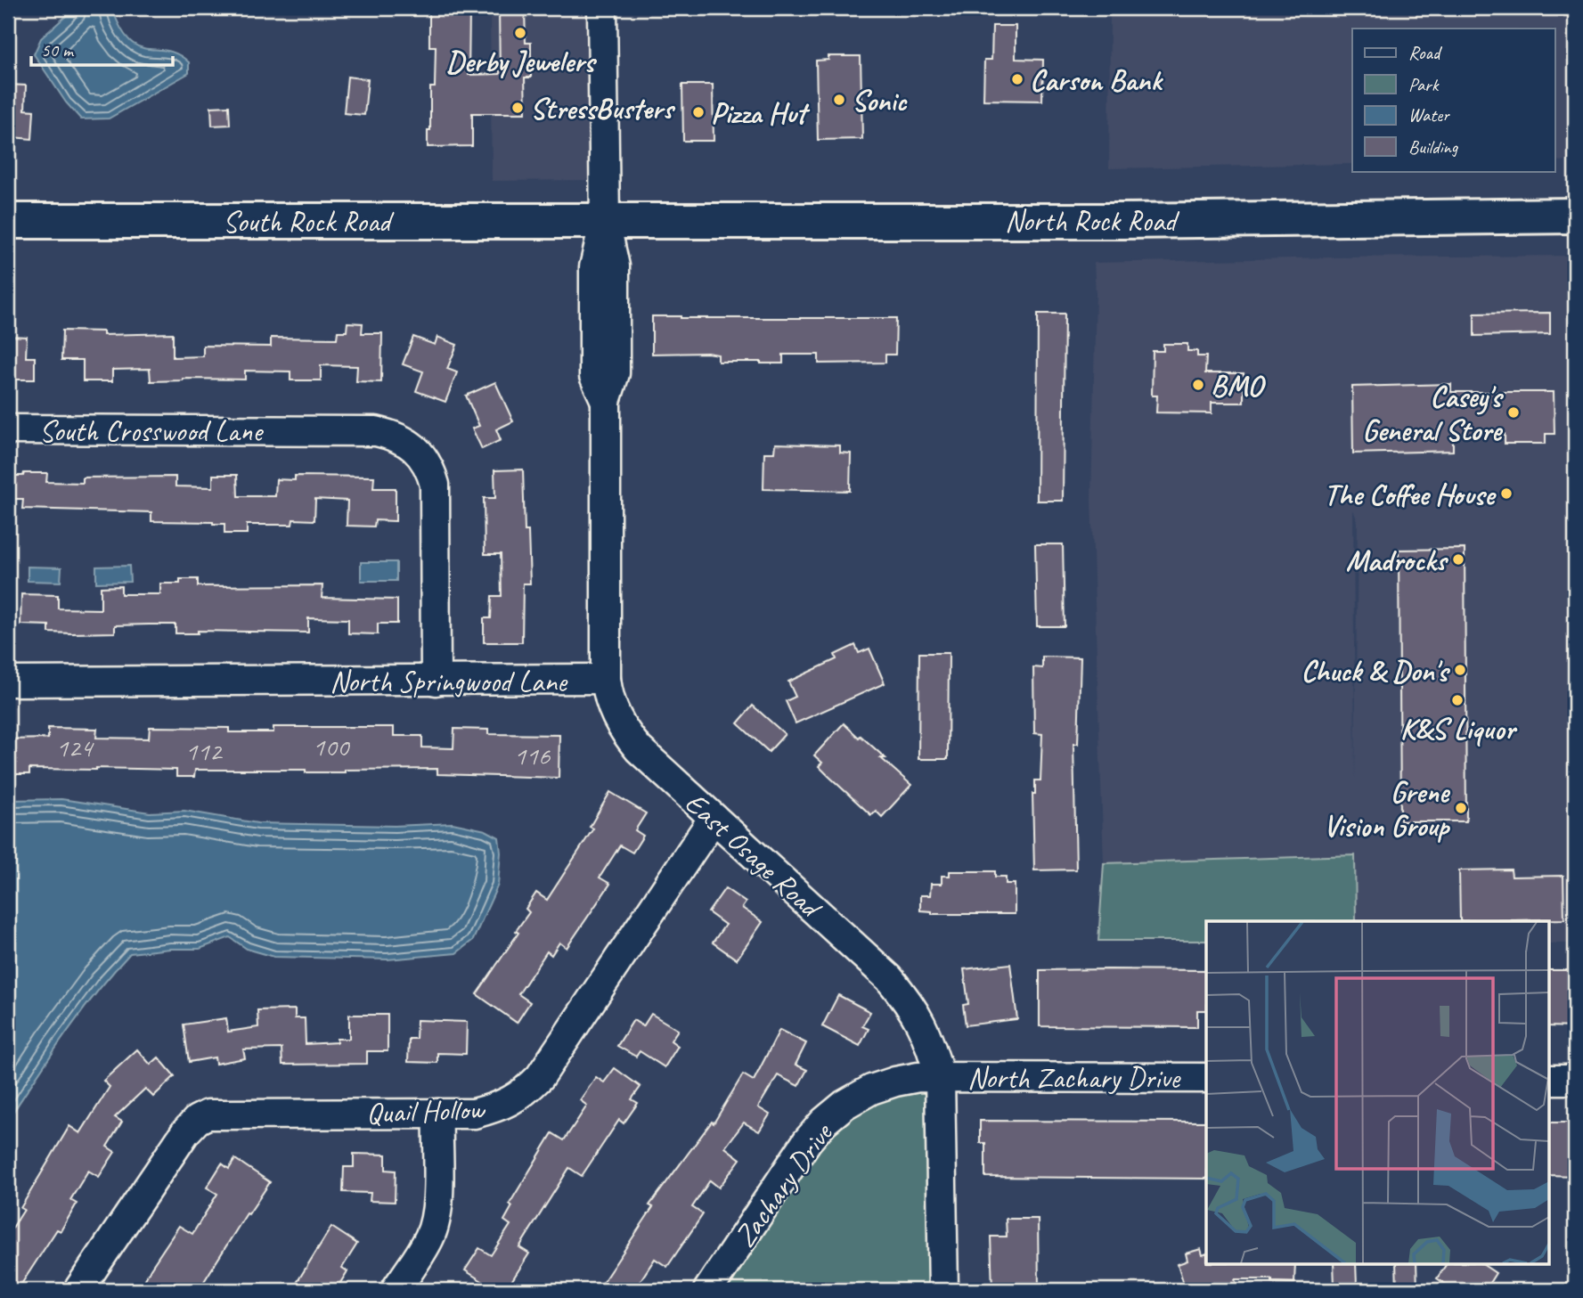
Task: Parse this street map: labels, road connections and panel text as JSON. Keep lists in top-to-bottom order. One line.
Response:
{"streets":{"main road":["North Rock Road","South Rock Road"],"street":["South Crosswood Lane","North Springwood Lane","East Osage Road","North Zachary Drive","Quail Hollow","Zachary Drive"]},"crossings":[["North Rock Road","South Rock Road"],["North Rock Road","East Osage Road"],["South Rock Road","East Osage Road"],["South Crosswood Lane","North Springwood Lane"],["North Springwood Lane","East Osage Road"],["East Osage Road","North Zachary Drive"],["East Osage Road","Quail Hollow"],["East Osage Road","Zachary Drive"],["North Zachary Drive","Zachary Drive"]],"places":["Derby Jewelers","Carson Bank","Sonic","StressBusters","Pizza Hut","BMO","Casey's General Store","The Coffee House","Madrocks","Chuck & Don's","K&S Liquor","Grene Vision Group"],"house_numbers":["100","124","112","116"],"legend":["Road","Park","Water","Building"],"scale_bar":"50 m"}
